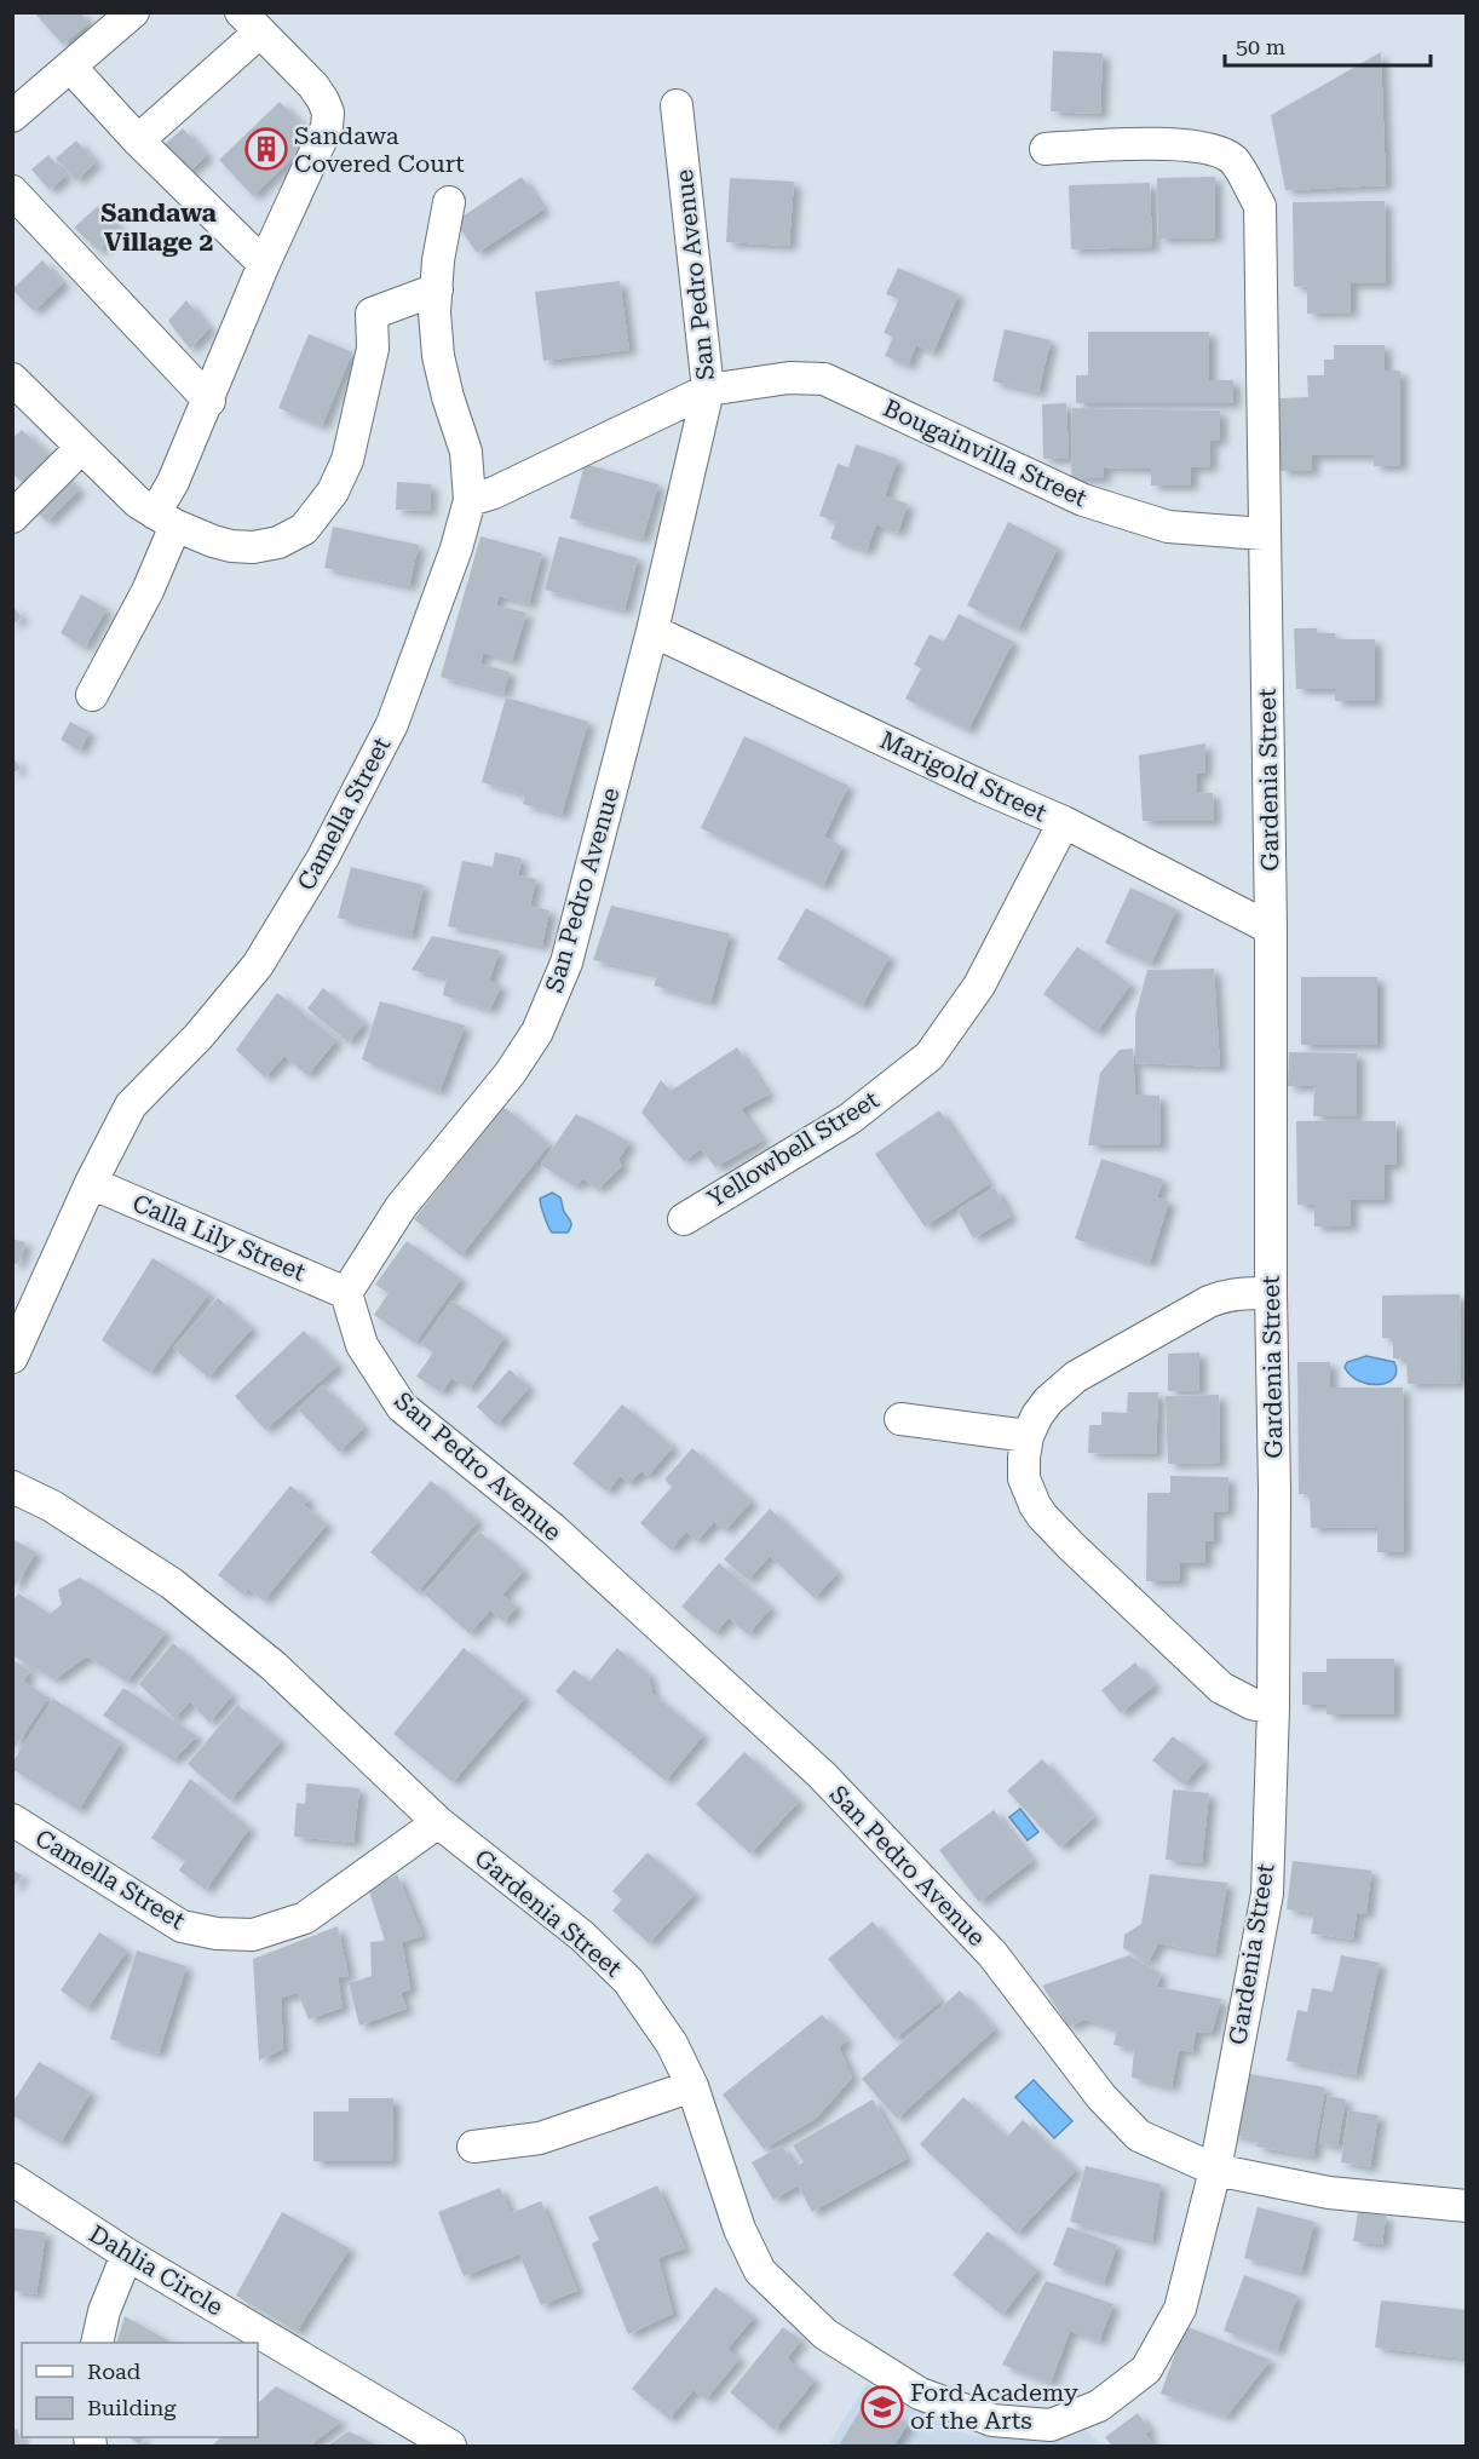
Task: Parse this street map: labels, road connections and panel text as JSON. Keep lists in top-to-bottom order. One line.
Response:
{"streets":{"street":["San Pedro Avenue","Bougainvilla Street","Marigold Street","Gardenia Street","Camella Street","Yellowbell Street","Calla Lily Street","Dahlia Circle"]},"crossings":[["San Pedro Avenue","Bougainvilla Street"],["San Pedro Avenue","Marigold Street"],["San Pedro Avenue","Gardenia Street"],["San Pedro Avenue","Calla Lily Street"],["Bougainvilla Street","Gardenia Street"],["Bougainvilla Street","Camella Street"],["Marigold Street","Gardenia Street"],["Marigold Street","Yellowbell Street"],["Gardenia Street","Camella Street"],["Camella Street","Calla Lily Street"]],"districts":["Sandawa Village 2"],"places":{"building":["Sandawa Covered Court"],"school or university":["Ford Academy of the Arts"]},"legend":["Road","Building"],"scale_bar":"50 m"}
